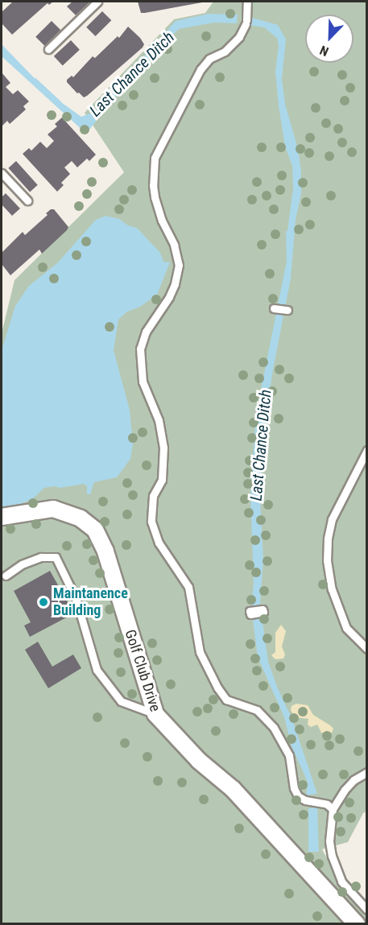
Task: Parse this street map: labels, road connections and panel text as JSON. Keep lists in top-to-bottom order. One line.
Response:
{"streets":{"street":["Golf Club Drive"]},"water":["Last Chance Ditch"],"places":["Maintanence Building"],"north":"bottom left"}
